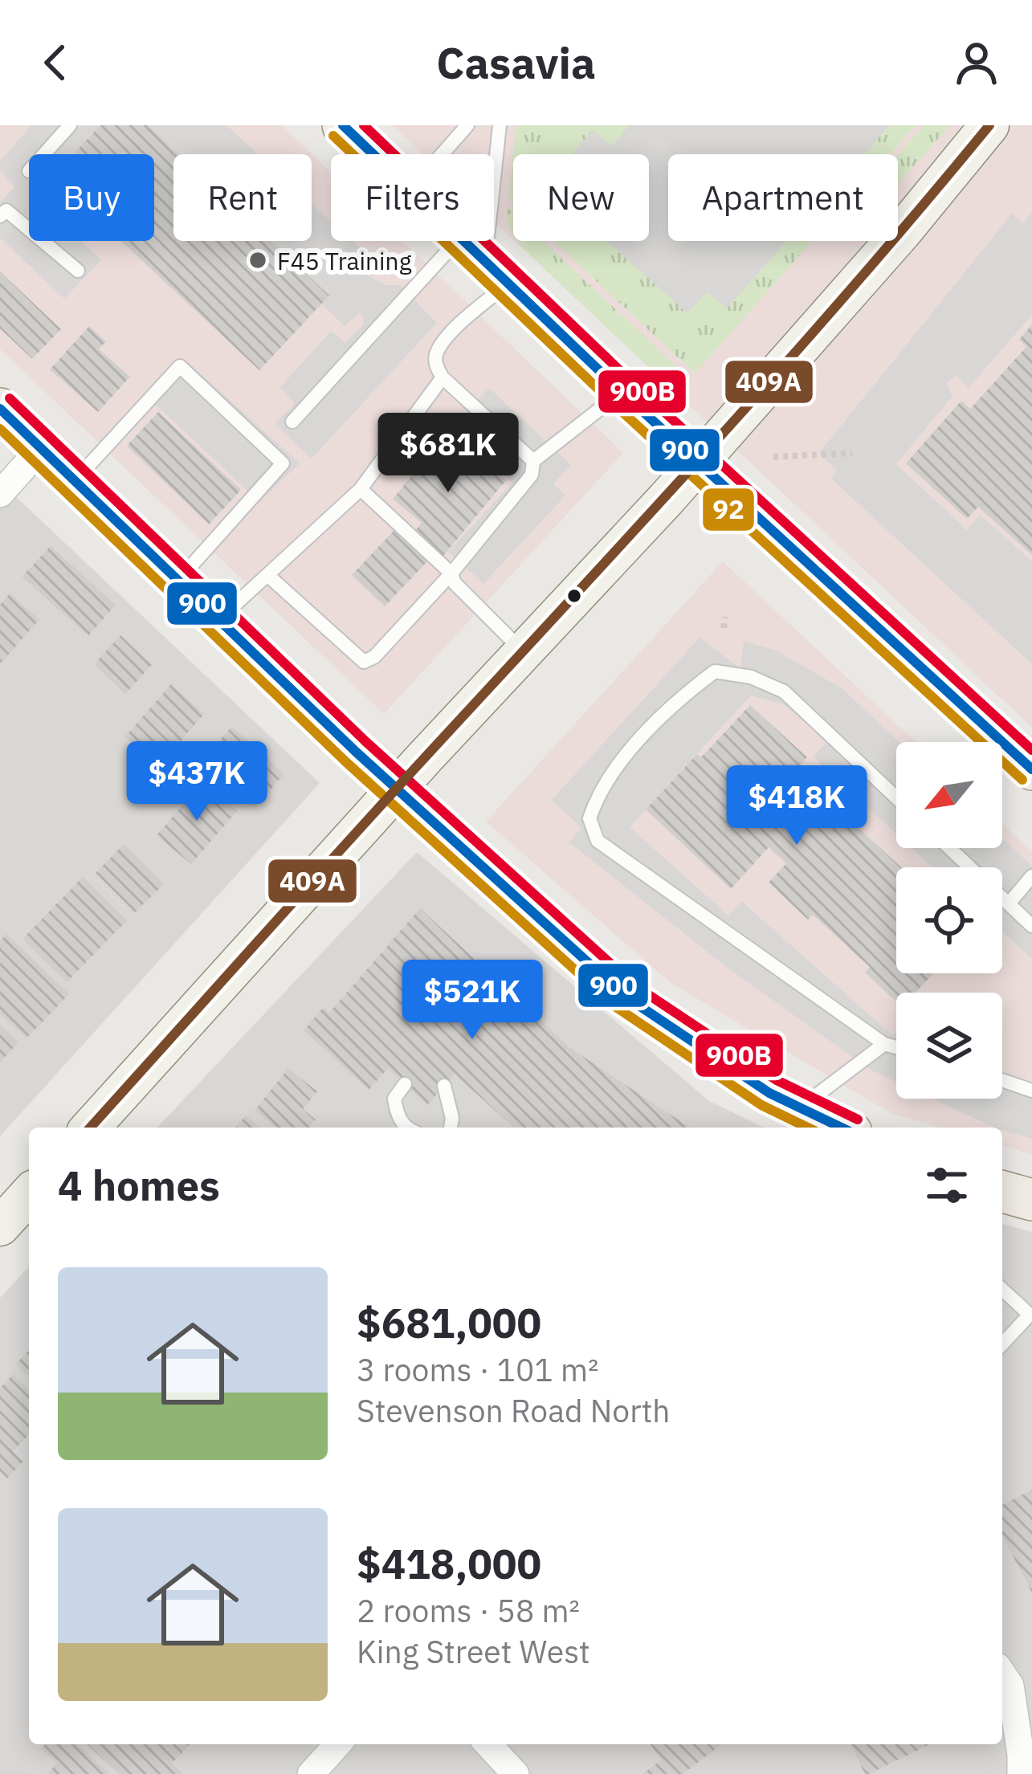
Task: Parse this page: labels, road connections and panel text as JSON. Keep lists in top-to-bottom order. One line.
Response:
{"places":["F45 Training"],"lines":["transit line 900","transit line 900B","transit line 409A","transit line 92"],"north":"bottom left","page":{"header":"Casavia","chip":["Buy","Rent","Filters","New","Apartment"],"price":["$681K","$437K","$418K","$521K"],"heading":"4 homes","list":[{"name":"$681,000","note":"3 rooms · 101 m² · Stevenson Road North"},{"name":"$418,000","note":"2 rooms · 58 m² · King Street West"}]}}
